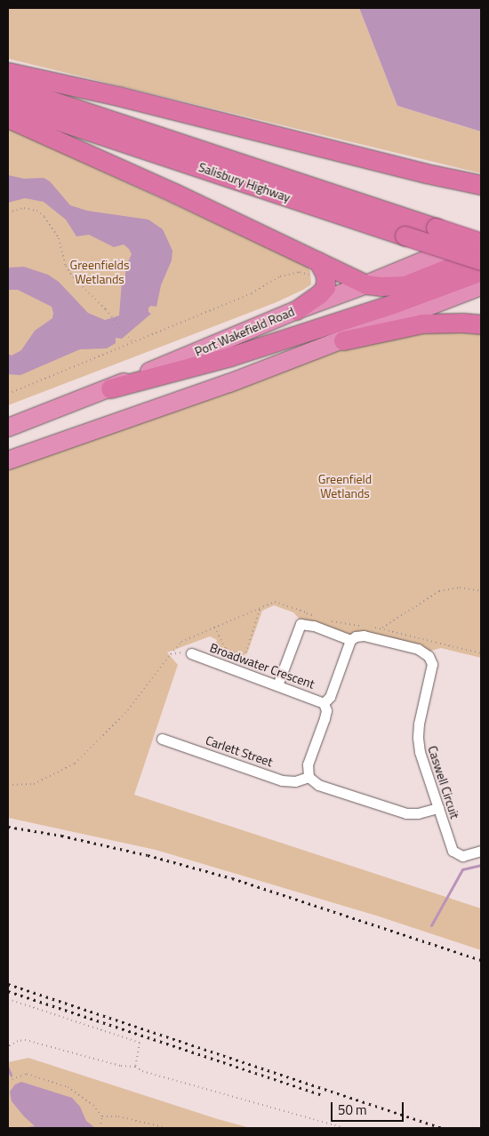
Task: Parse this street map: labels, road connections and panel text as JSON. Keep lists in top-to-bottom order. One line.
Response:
{"streets":{"highway":["Salisbury Highway","Port Wakefield Road"],"street":["Broadwater Crescent","Carlett Street","Caswell Circuit"]},"parks":["Greenfields Wetlands","Greenfield Wetlands"],"scale_bar":"50 m"}
